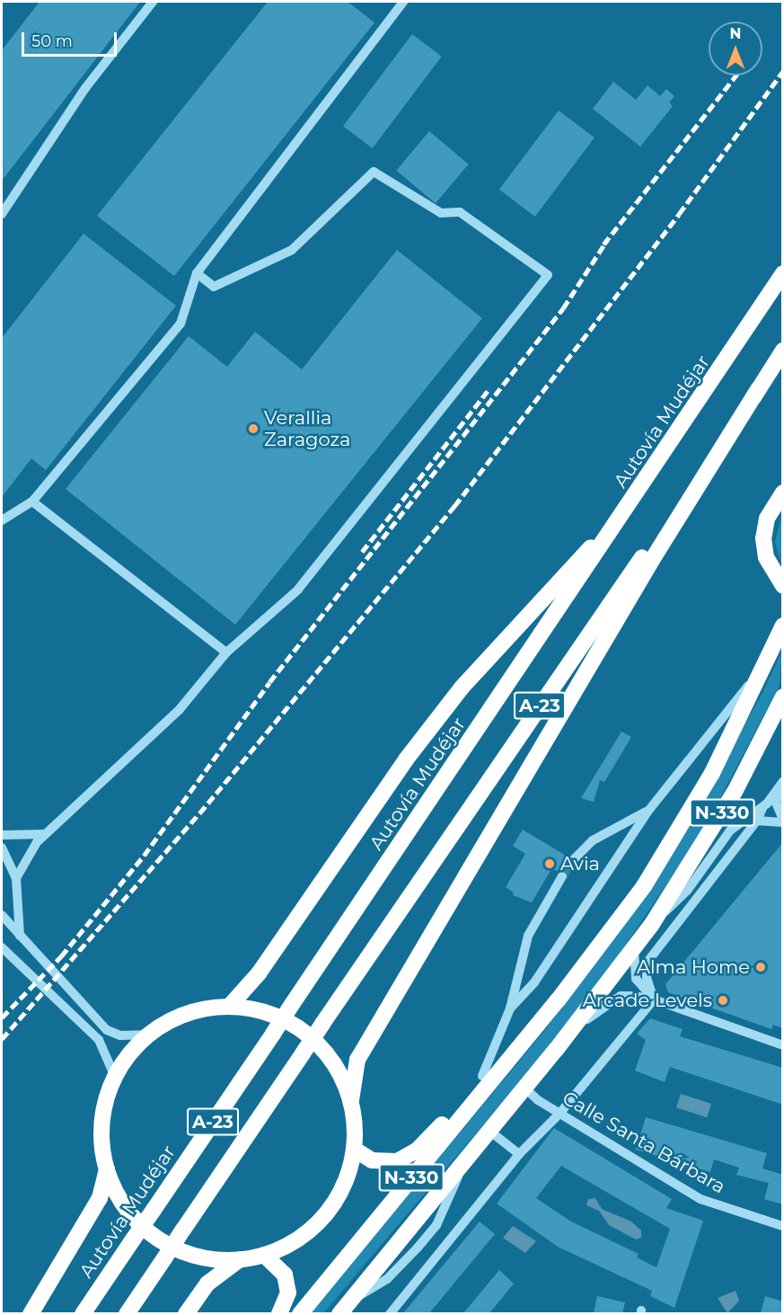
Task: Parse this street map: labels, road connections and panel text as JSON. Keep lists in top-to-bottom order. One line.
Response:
{"streets":{"highway":["Autovía Mudéjar","A-23","N-330"],"street":["Calle Santa Bárbara"]},"crossings":[["N-330","Calle Santa Bárbara"]],"places":["Verallia Zaragoza","Avia","Alma Home","Arcade Levels"],"scale_bar":"50 m","north":"top"}
